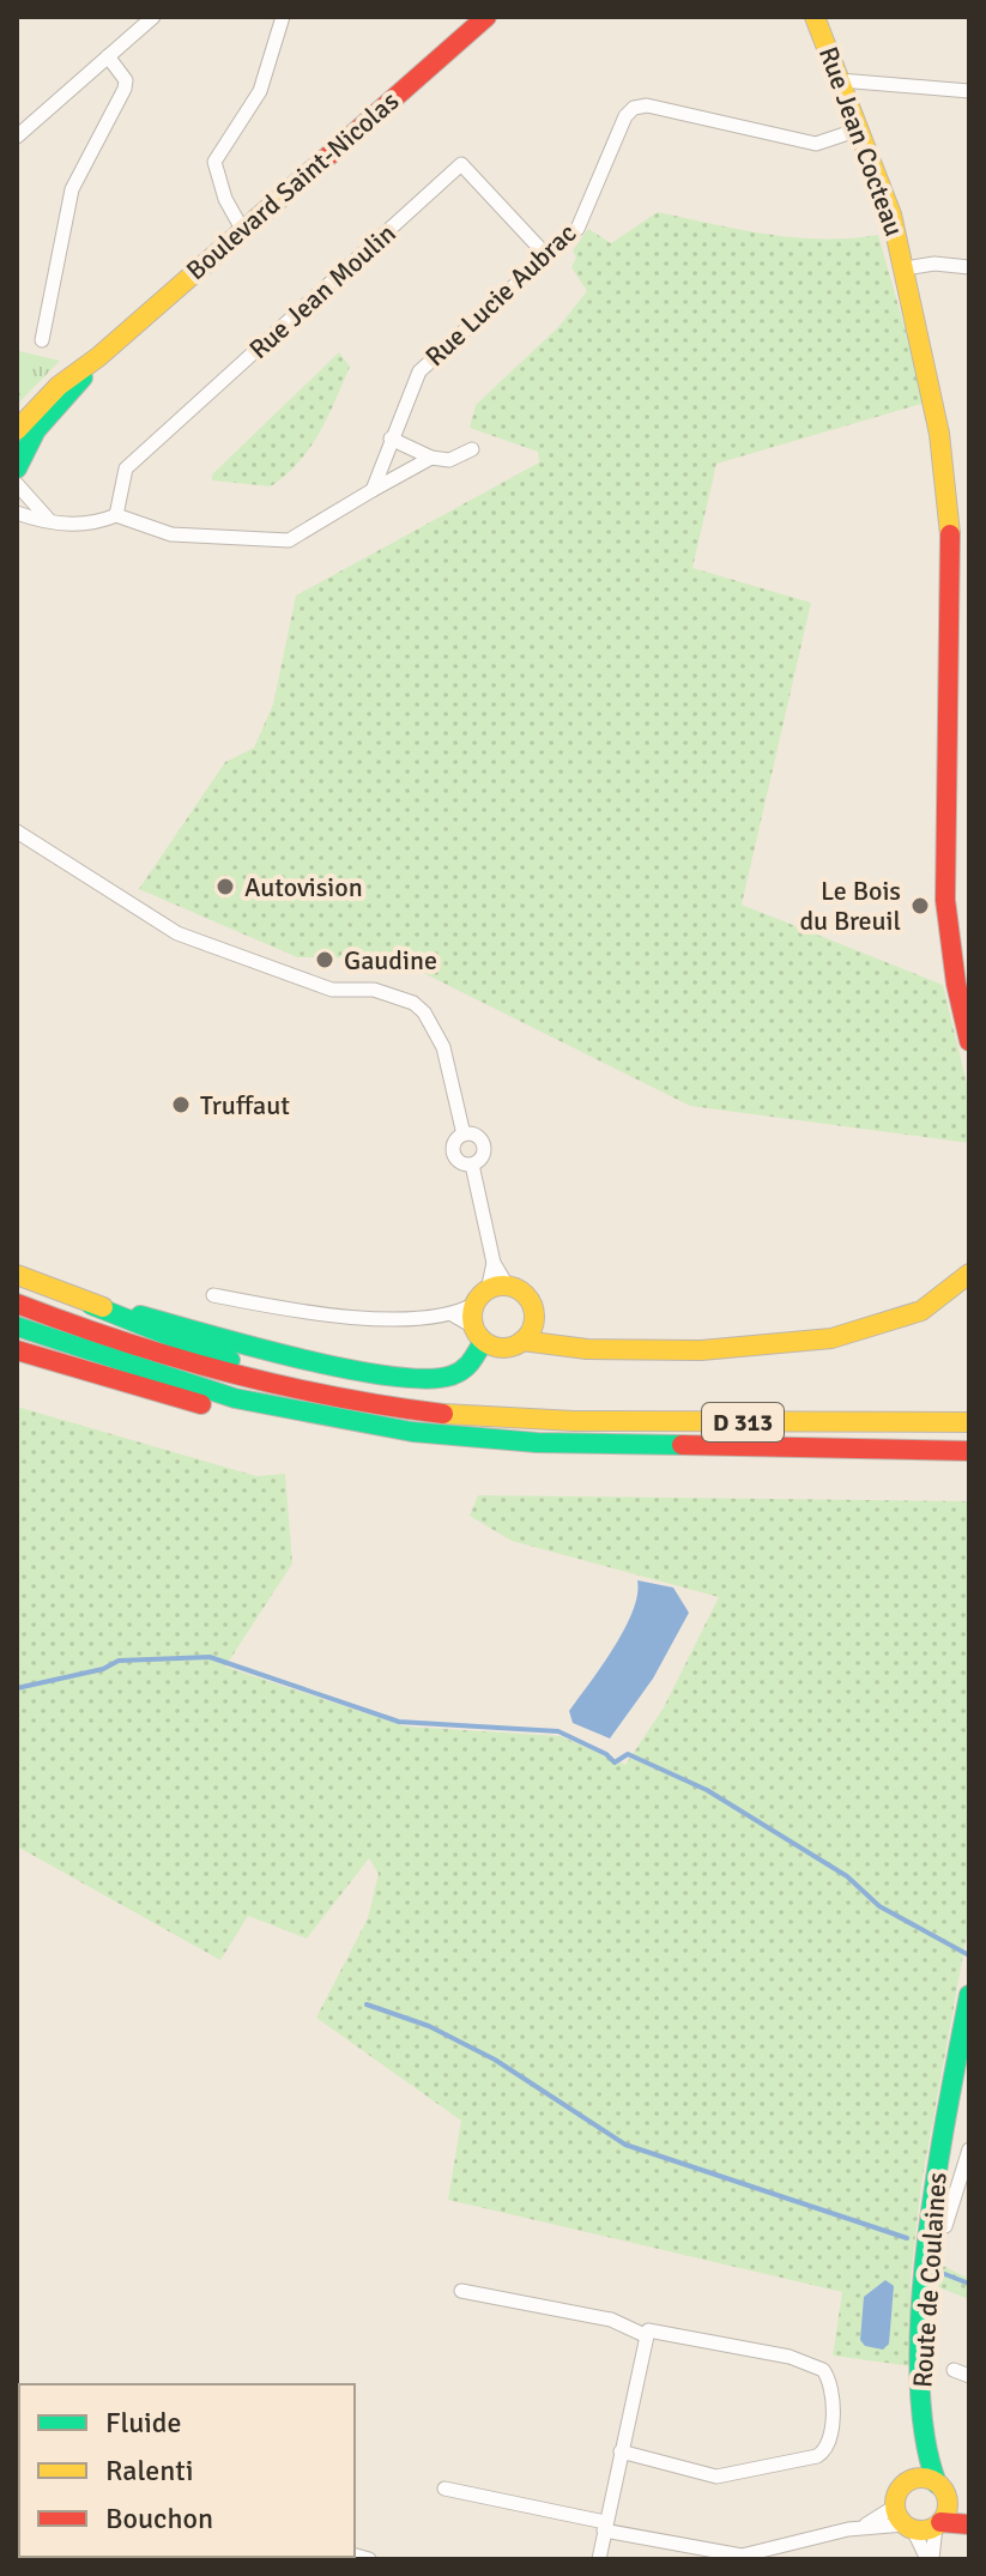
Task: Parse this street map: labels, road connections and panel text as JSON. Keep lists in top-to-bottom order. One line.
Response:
{"streets":{"main road":["Rue Jean Cocteau","Boulevard Saint-Nicolas","D 313","Route de Coulaines"],"street":["Rue Jean Moulin","Rue Lucie Aubrac"]},"crossings":[["Rue Jean Cocteau","Rue Lucie Aubrac"],["Rue Jean Moulin","Rue Lucie Aubrac"]],"places":["Autovision","Le Bois du Breuil","Gaudine","Truffaut"],"legend":["Fluide","Ralenti","Bouchon"]}
